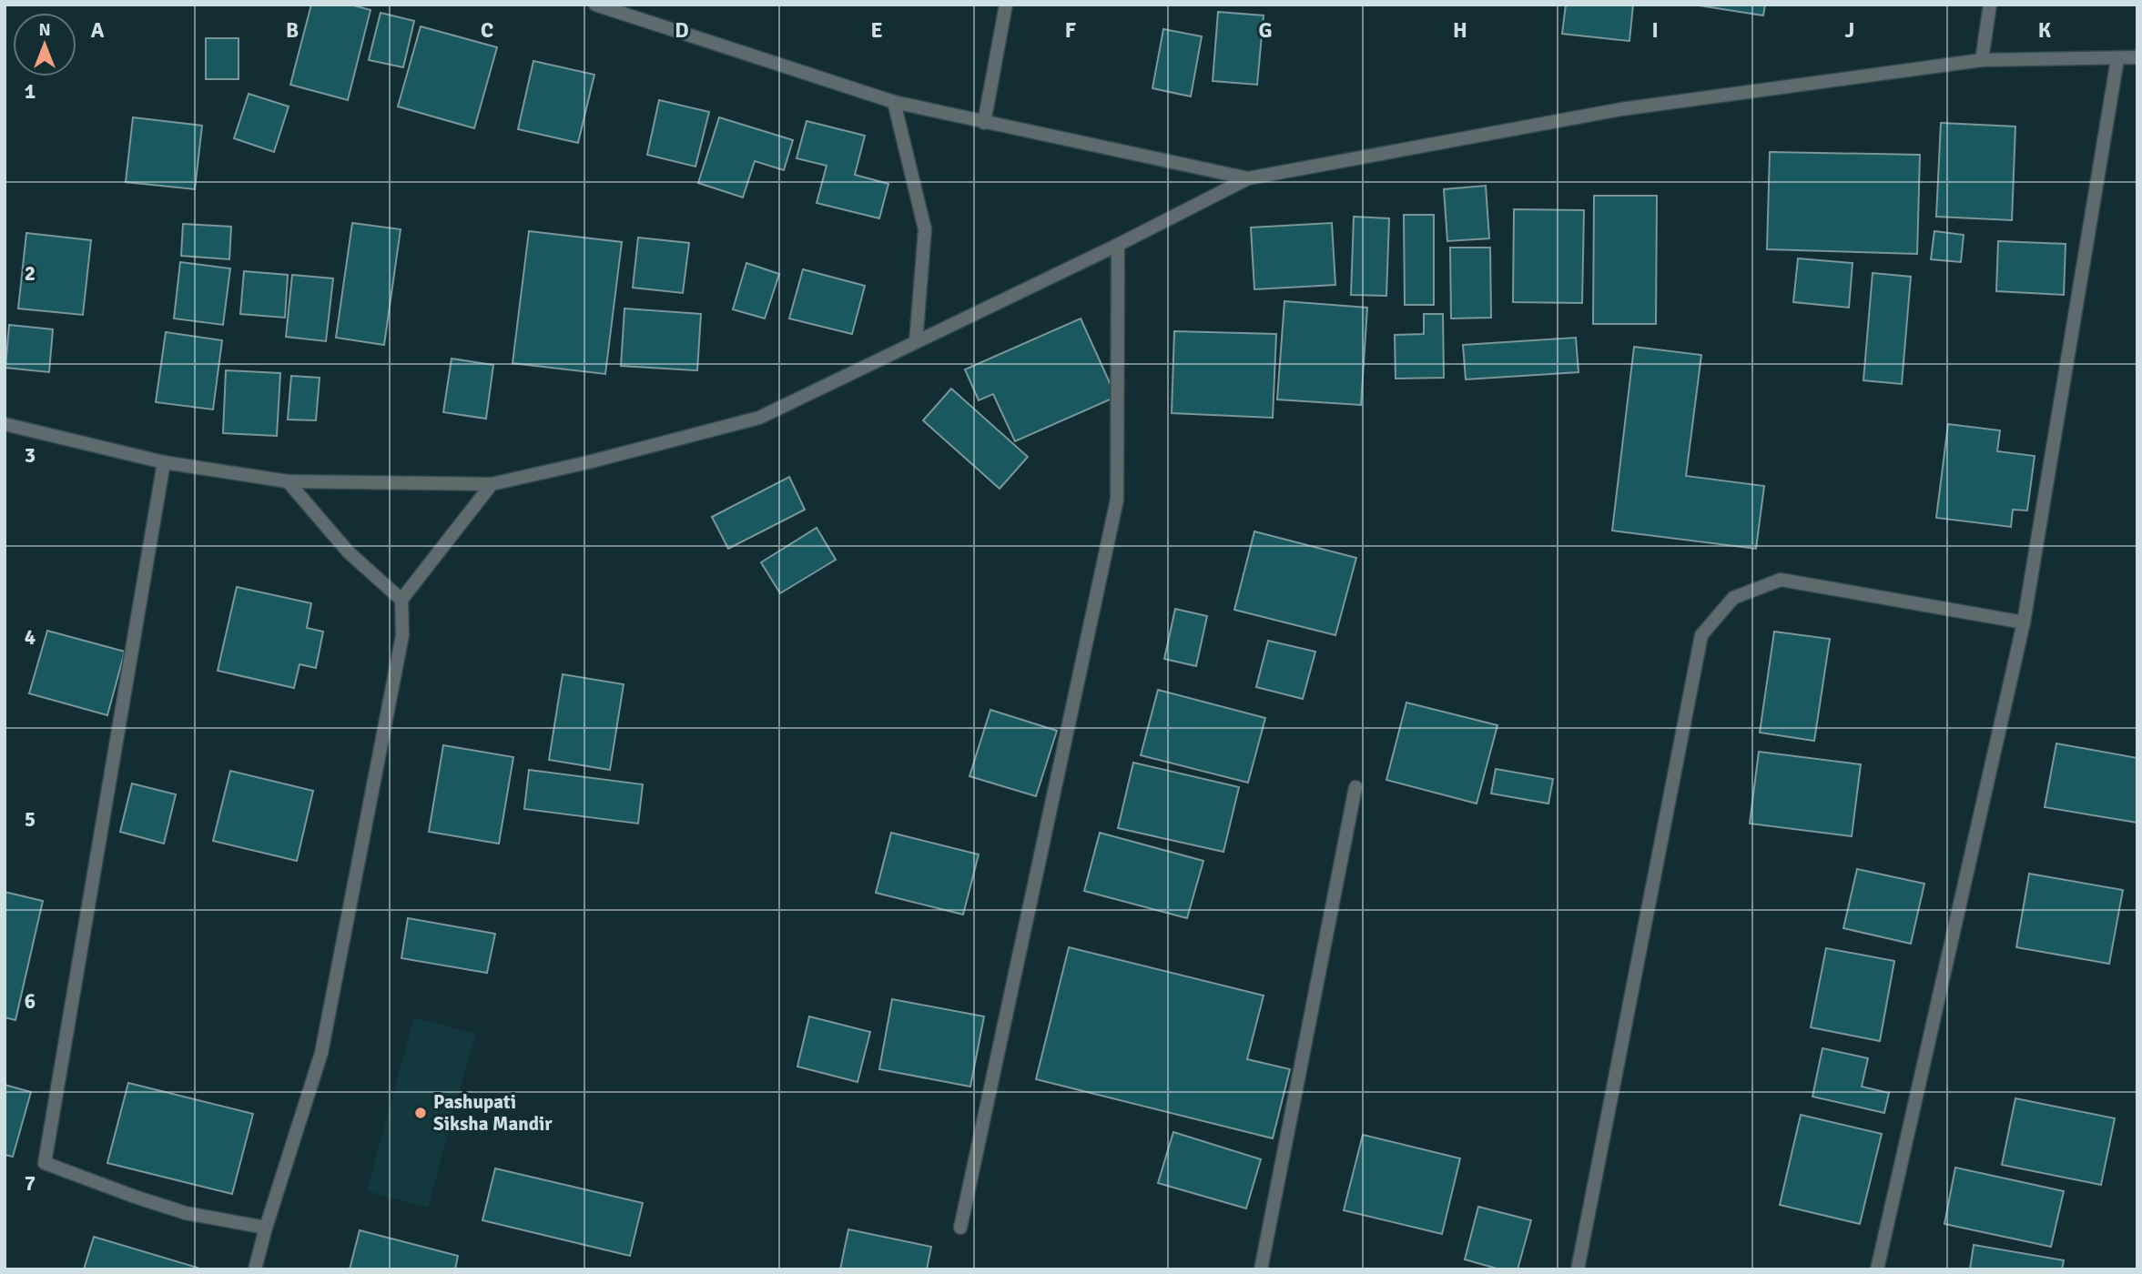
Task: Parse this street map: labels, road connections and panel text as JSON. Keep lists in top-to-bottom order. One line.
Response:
{"places":["Pashupati Siksha Mandir"],"north":"top","grid":{"columns":["A","B","C","D","E","F","G","H","I","J","K"],"rows":["1","2","3","4","5","6","7"]}}
